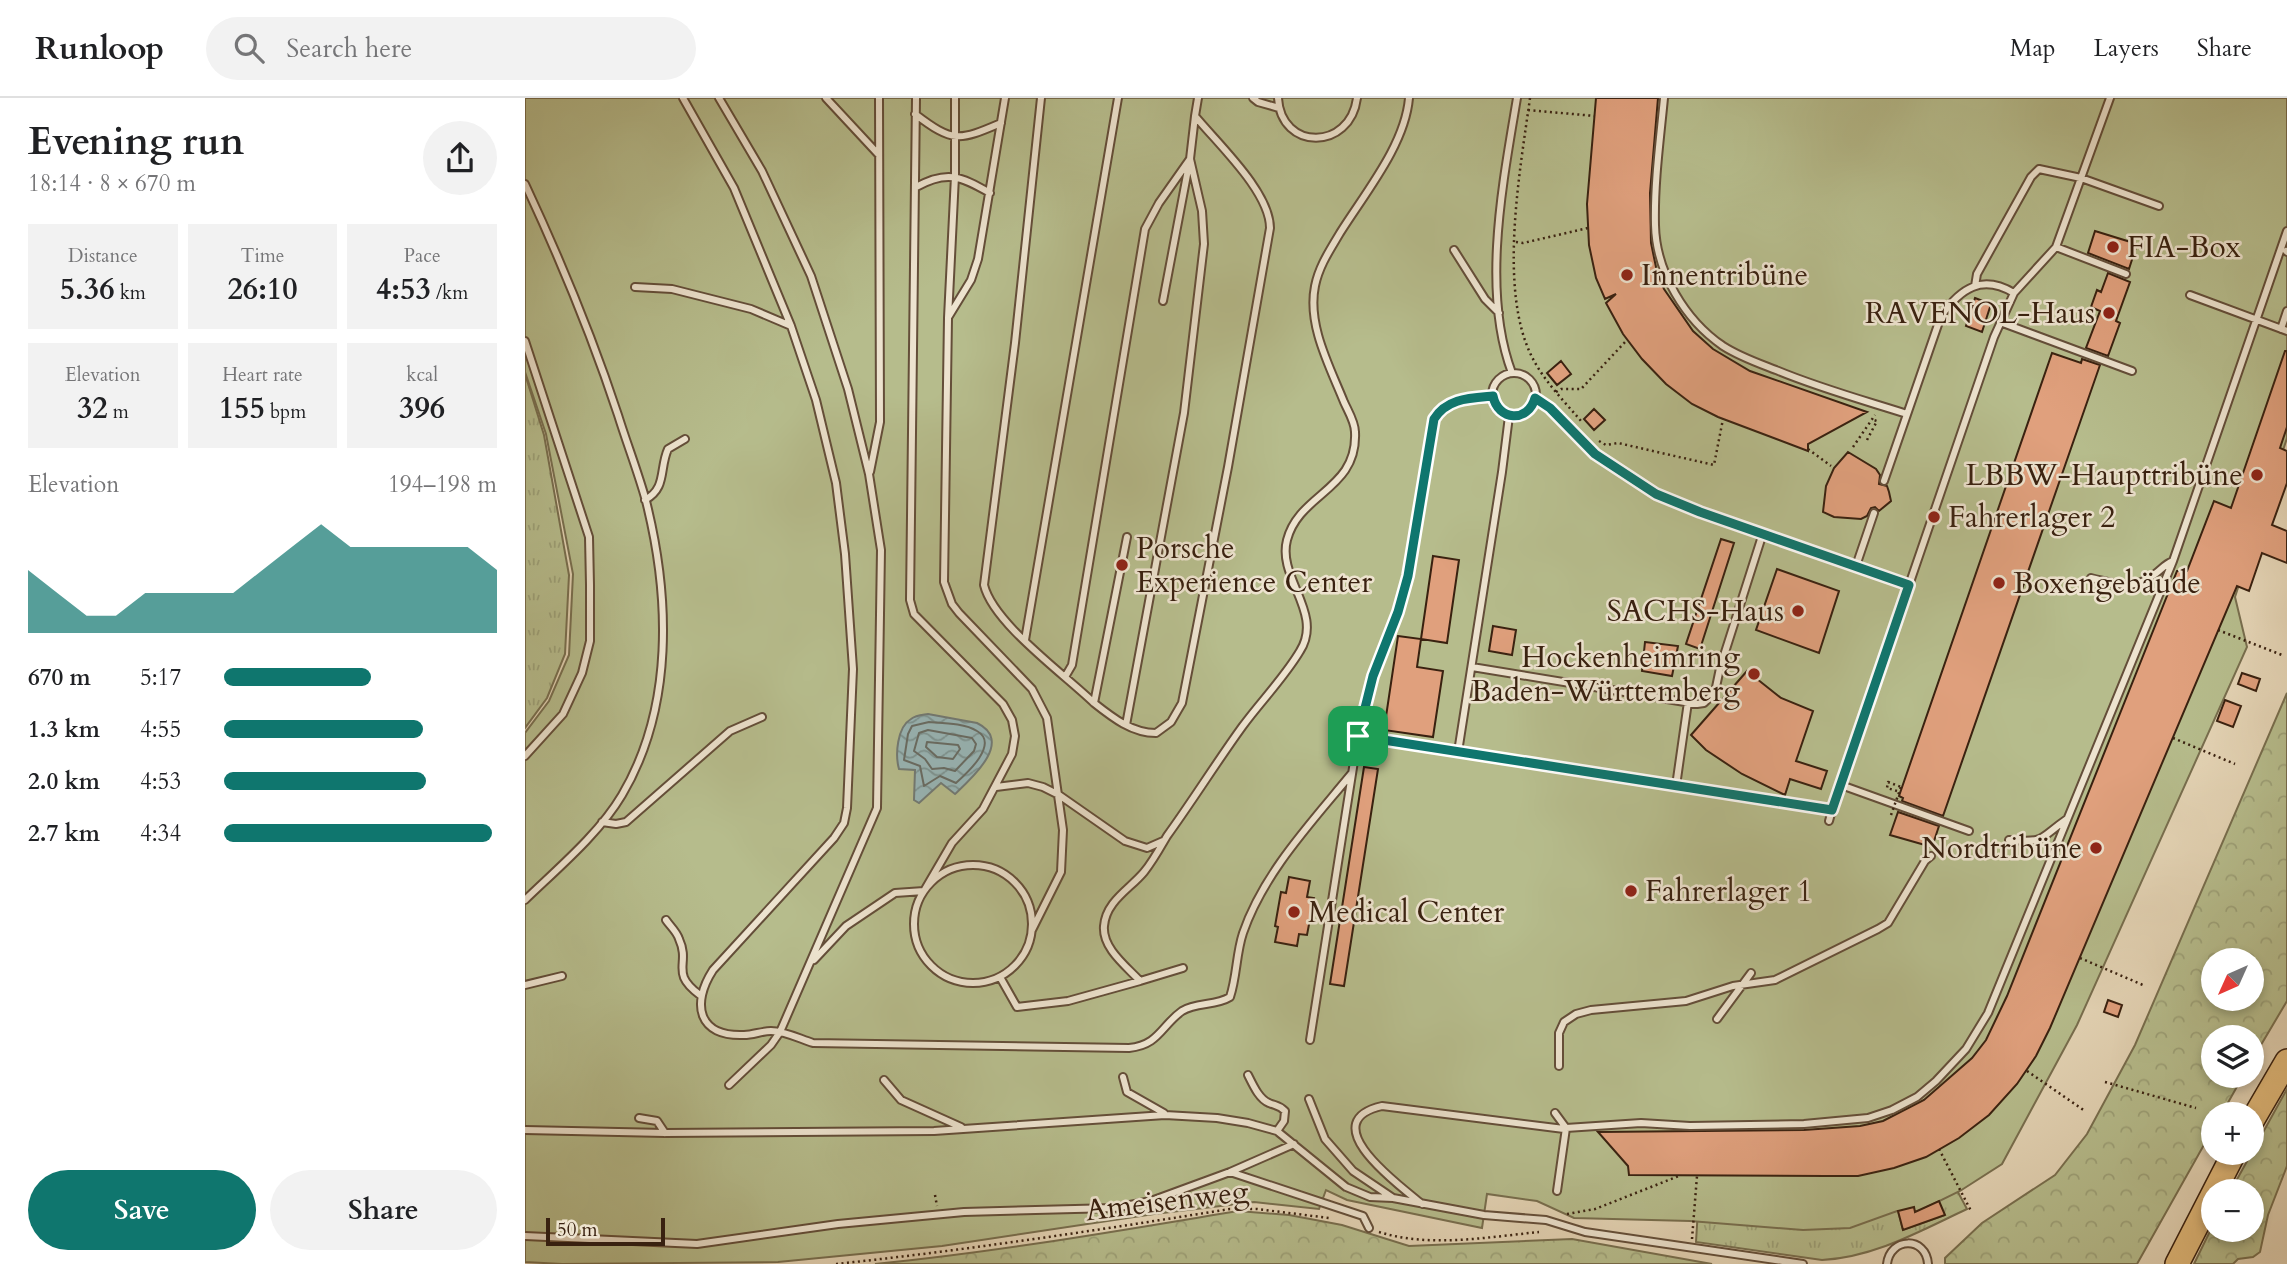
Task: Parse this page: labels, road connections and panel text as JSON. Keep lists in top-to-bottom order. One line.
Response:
{"streets":{"path":["Ameisenweg"]},"places":["FIA-Box","Innentribüne","RAVENOL-Haus","LBBW-Haupttribüne","Fahrerlager 2","Porsche Experience Center","Boxengebäude","SACHS-Haus","Hockenheimring Baden-Württemberg","Nordtribüne","Fahrerlager 1","Medical Center"],"scale_bar":"50 m","north":"bottom left","page":{"header":"Runloop","search":"Search here","nav":["Map","Layers","Share"],"heading":["Evening run","18:14 · 8 × 670 m"],"stats":[["Distance","5.36 km"],["Time","26:10"],["Pace","4:53 /km"],["Elevation","32 m"],["Heart rate","155 bpm"],["kcal","396"]],"chart":["Elevation","194–198 m"],"list":[{"name":"670 m","note":"5:17"},{"name":"1.3 km","note":"4:55"},{"name":"2.0 km","note":"4:53"},{"name":"2.7 km","note":"4:34"}],"map_buttons":["+","−"],"buttons":["Save","Share"],"scale":"50 m"}}
